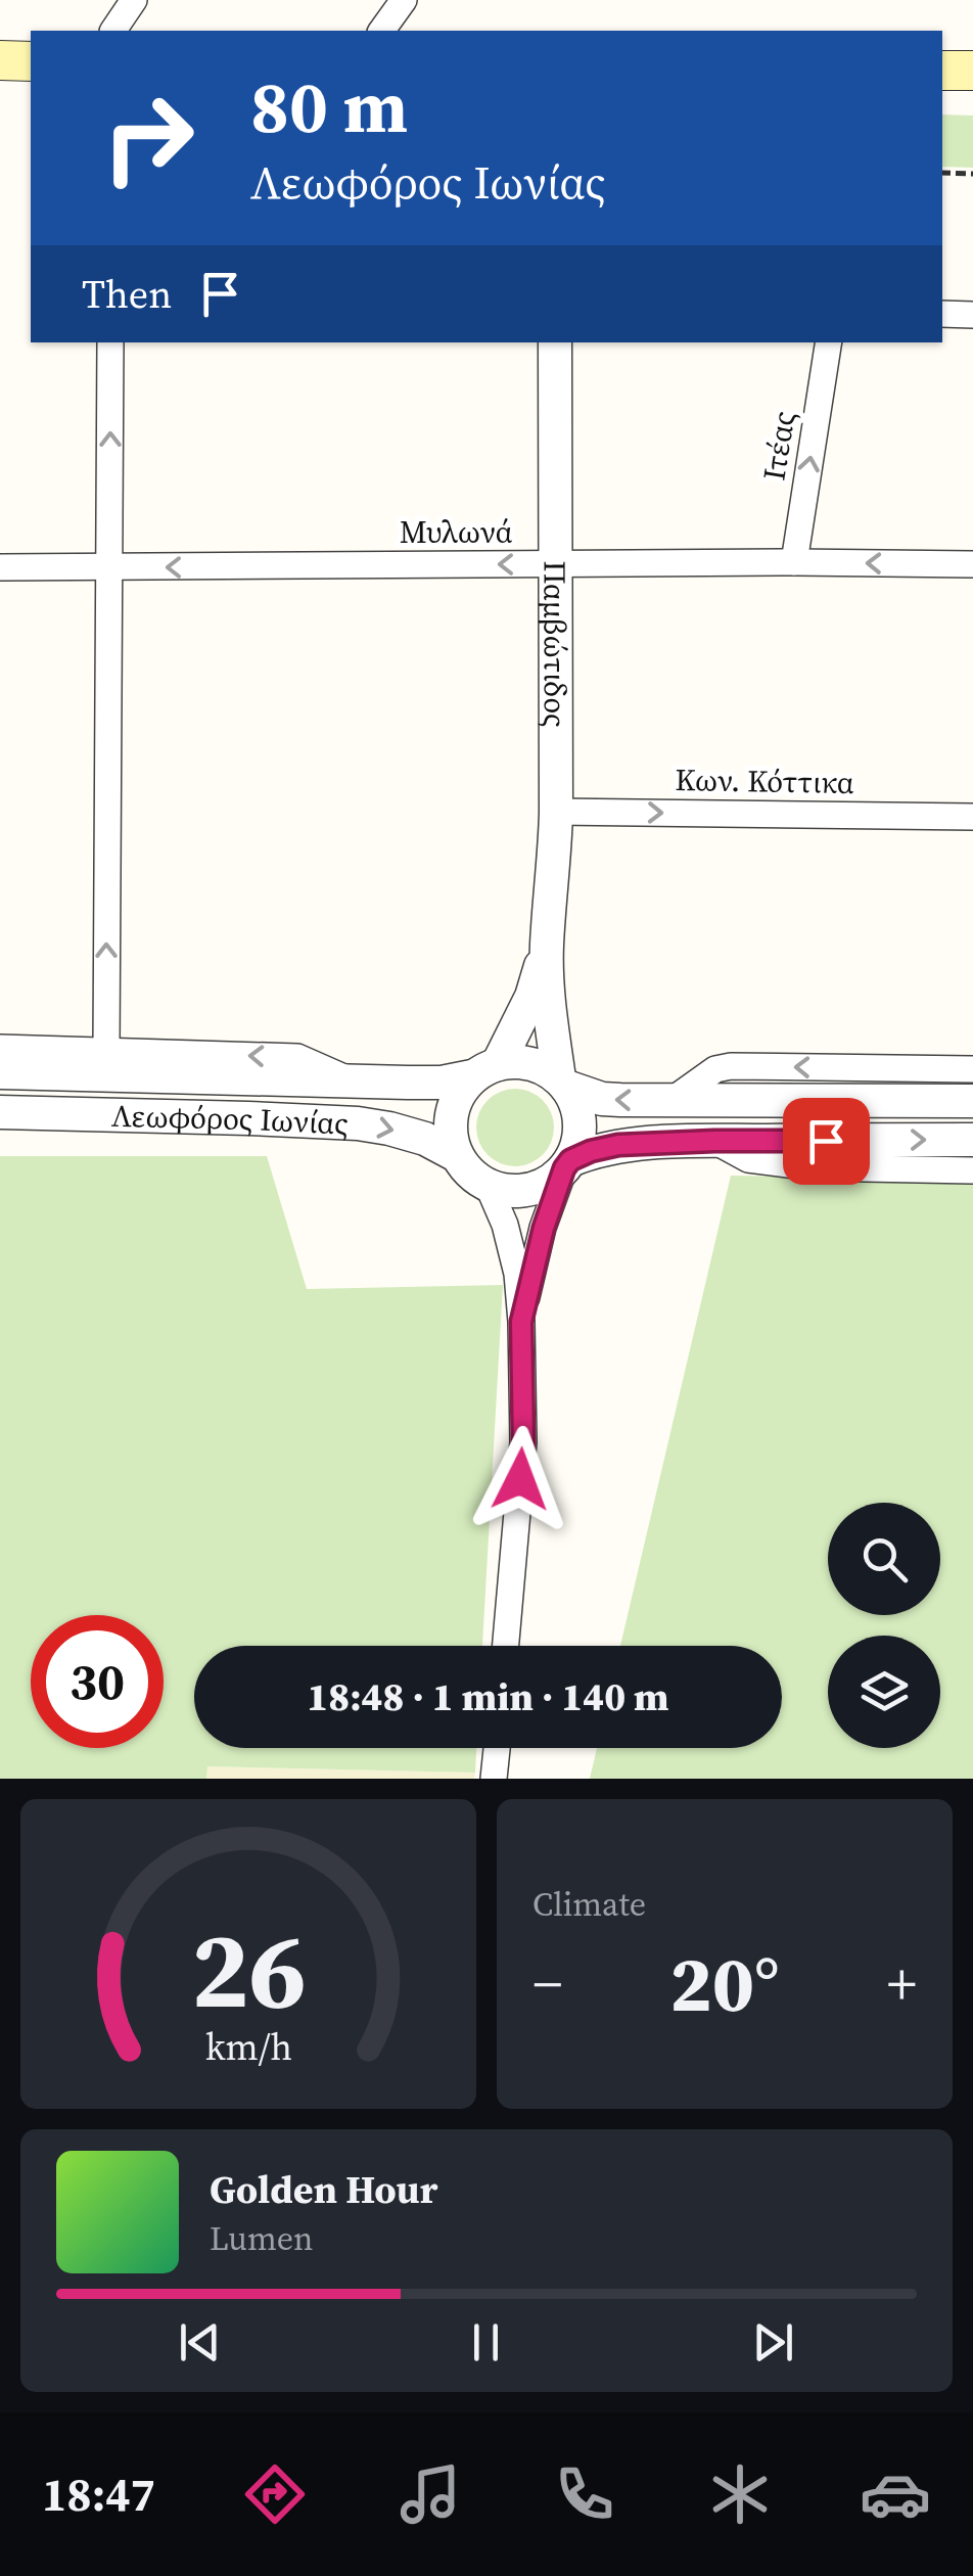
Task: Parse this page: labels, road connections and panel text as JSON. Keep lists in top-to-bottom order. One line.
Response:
{"streets":{"street":["Ιτέας","Μυλωνά","Παμβώτιδος","Κων. Κόττικα","Λεωφόρος Ιωνίας"]},"crossings":[["Ιτέας","Μυλωνά"],["Μυλωνά","Παμβώτιδος"],["Παμβώτιδος","Κων. Κόττικα"],["Παμβώτιδος","Λεωφόρος Ιωνίας"]],"one_way":["Ιτέας","Μυλωνά","Κων. Κόττικα"],"page":{"turn":["80 m","Λεωφόρος Ιωνίας"],"then":"Then","limit":"30","trip":"18:48 · 1 min · 140 m","tile":"Climate","heat":["−","20°","+"],"song":["Golden Hour","Lumen"],"tabs":"18:47","gauge":["26","km/h"]}}
